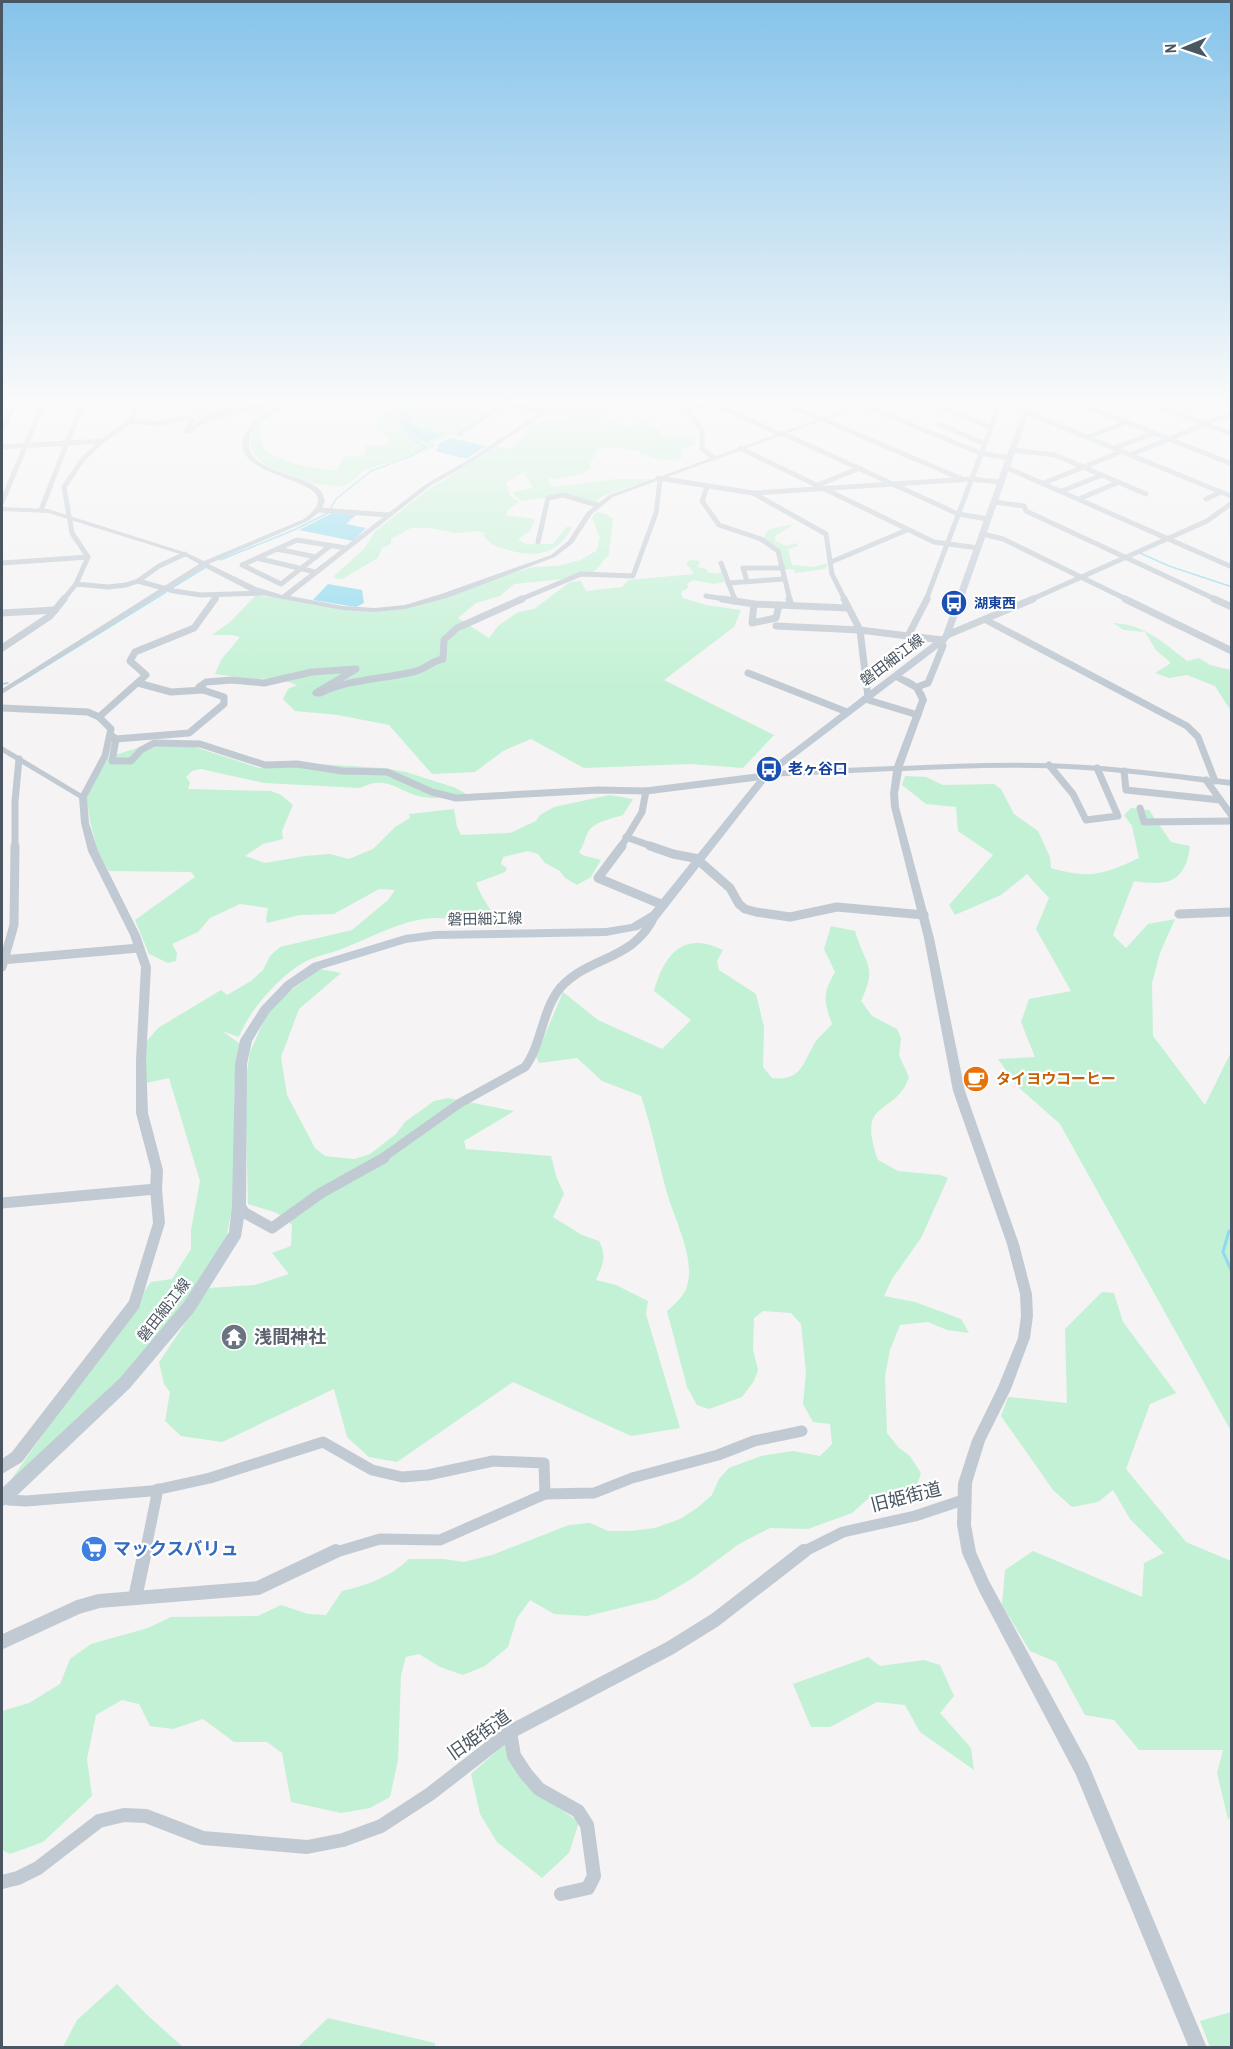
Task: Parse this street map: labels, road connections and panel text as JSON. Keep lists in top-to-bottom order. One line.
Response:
{"streets":{"main road":["磐田細江線"],"street":["旧姫街道"]},"places":{"bus stop":["湖東西","老ヶ谷口"],"cafe":["タイヨウコーヒー"],"temple":["浅間神社"],"supermarket":["マックスバリュ"]},"north":"left"}
